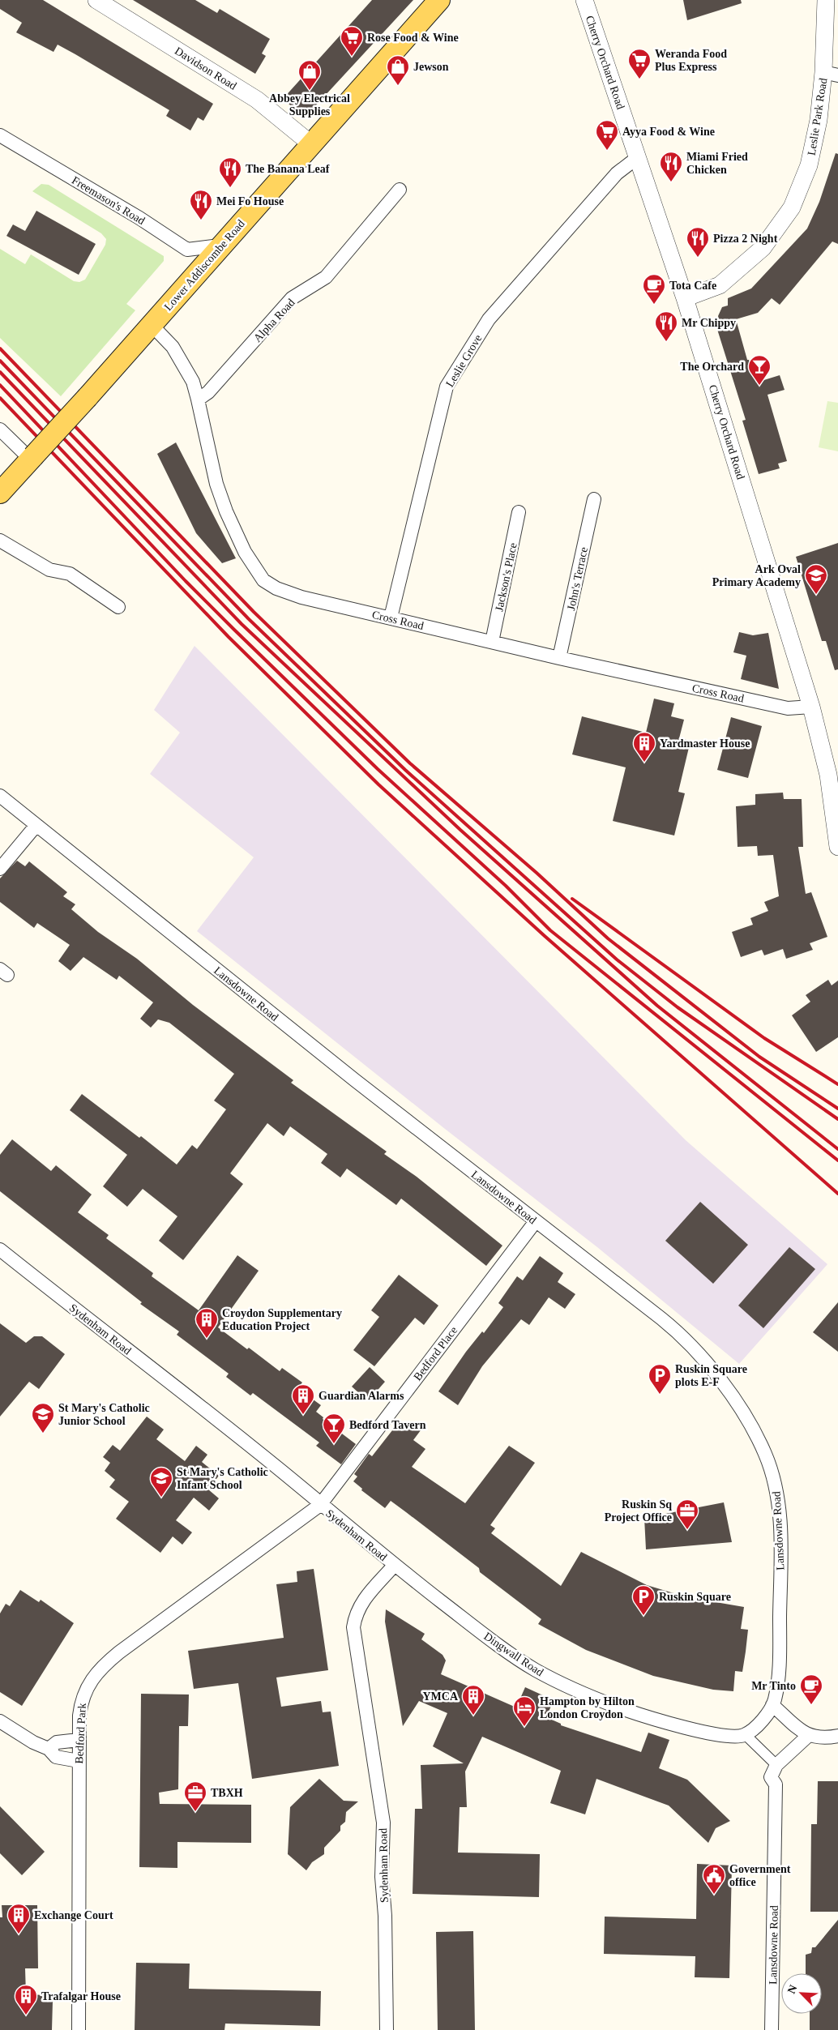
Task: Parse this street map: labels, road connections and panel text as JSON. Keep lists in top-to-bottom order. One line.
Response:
{"streets":{"main road":["Lower Addiscombe Road"],"street":["Cherry Orchard Road","Davidson Road","Leslie Park Road","Freemason's Road","Alpha Road","Leslie Grove","Jackson's Place","John's Terrace","Cross Road","Lansdowne Road","Sydenham Road","Bedford Place","Dingwall Road","Bedford Park"]},"crossings":[["Cherry Orchard Road","Leslie Park Road"],["Cherry Orchard Road","Leslie Grove"],["Cherry Orchard Road","Cross Road"],["Davidson Road","Lower Addiscombe Road"],["Freemason's Road","Lower Addiscombe Road"],["Lower Addiscombe Road","Cross Road"],["Alpha Road","Cross Road"],["Leslie Grove","Cross Road"],["Jackson's Place","Cross Road"],["John's Terrace","Cross Road"],["Lansdowne Road","Bedford Place"],["Lansdowne Road","Dingwall Road"],["Sydenham Road","Bedford Place"],["Sydenham Road","Dingwall Road"],["Sydenham Road","Bedford Park"],["Bedford Place","Bedford Park"]],"places":{"supermarket":["Rose Food & Wine","Weranda Food Plus Express","Ayya Food & Wine"],"shop":["Jewson","Abbey Electrical Supplies"],"restaurant":["Miami Fried Chicken","The Banana Leaf","Mei Fo House","Pizza 2 Night","Mr Chippy"],"cafe":["Tota Cafe","Mr Tinto"],"bar":["The Orchard","Bedford Tavern"],"school or university":["Ark Oval Primary Academy","St Mary's Catholic Junior School","St Mary's Catholic Infant School"],"building":["Yardmaster House","Croydon Supplementary Education Project","Guardian Alarms","YMCA","Exchange Court","Trafalgar House"],"parking":["Ruskin Square plots E-F","Ruskin Square"],"office":["Ruskin Sq Project Office","TBXH"],"hotel":["Hampton by Hilton London Croydon"],"public building":["Government office"]},"north":"top left"}
